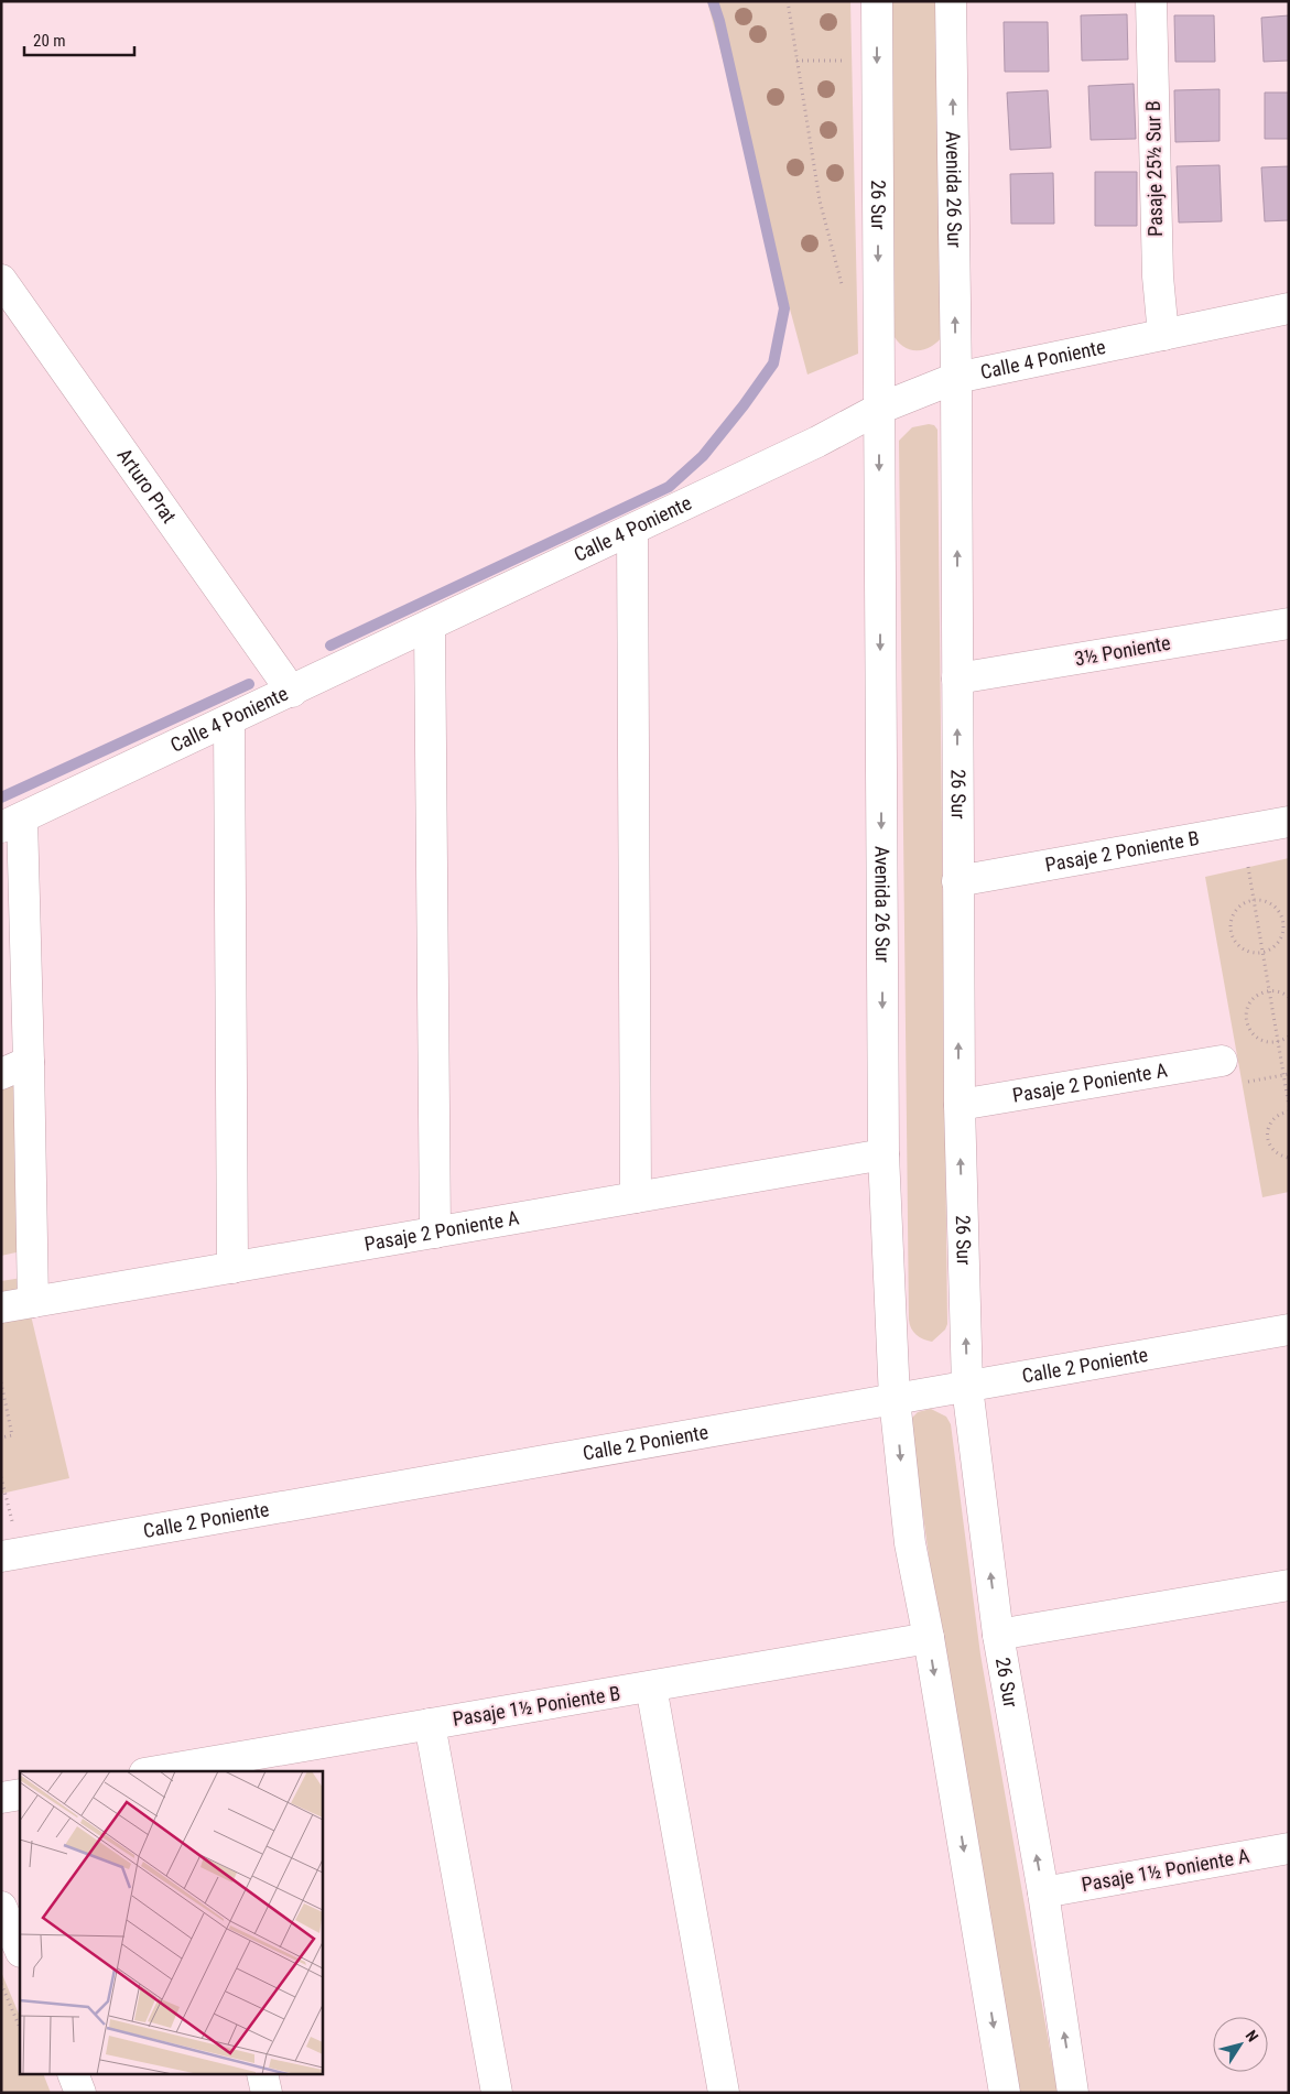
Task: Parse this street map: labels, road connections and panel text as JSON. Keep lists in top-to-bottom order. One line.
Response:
{"streets":{"street":["Pasaje 25½ Sur B","Avenida 26 Sur","26 Sur","Calle 4 Poniente","Arturo Prat","3½ Poniente","Pasaje 2 Poniente B","Pasaje 2 Poniente A","Calle 2 Poniente","Pasaje 1½ Poniente B","Pasaje 1½ Poniente A"]},"crossings":[["Pasaje 25½ Sur B","Calle 4 Poniente"],["Avenida 26 Sur","26 Sur"],["Avenida 26 Sur","Calle 4 Poniente"],["Avenida 26 Sur","Pasaje 2 Poniente A"],["Avenida 26 Sur","Calle 2 Poniente"],["26 Sur","Calle 4 Poniente"],["26 Sur","3½ Poniente"],["26 Sur","Pasaje 2 Poniente B"],["26 Sur","Pasaje 2 Poniente A"],["26 Sur","Calle 2 Poniente"],["26 Sur","Pasaje 1½ Poniente A"],["Calle 4 Poniente","Arturo Prat"]],"scale_bar":"20 m","north":"top right"}
